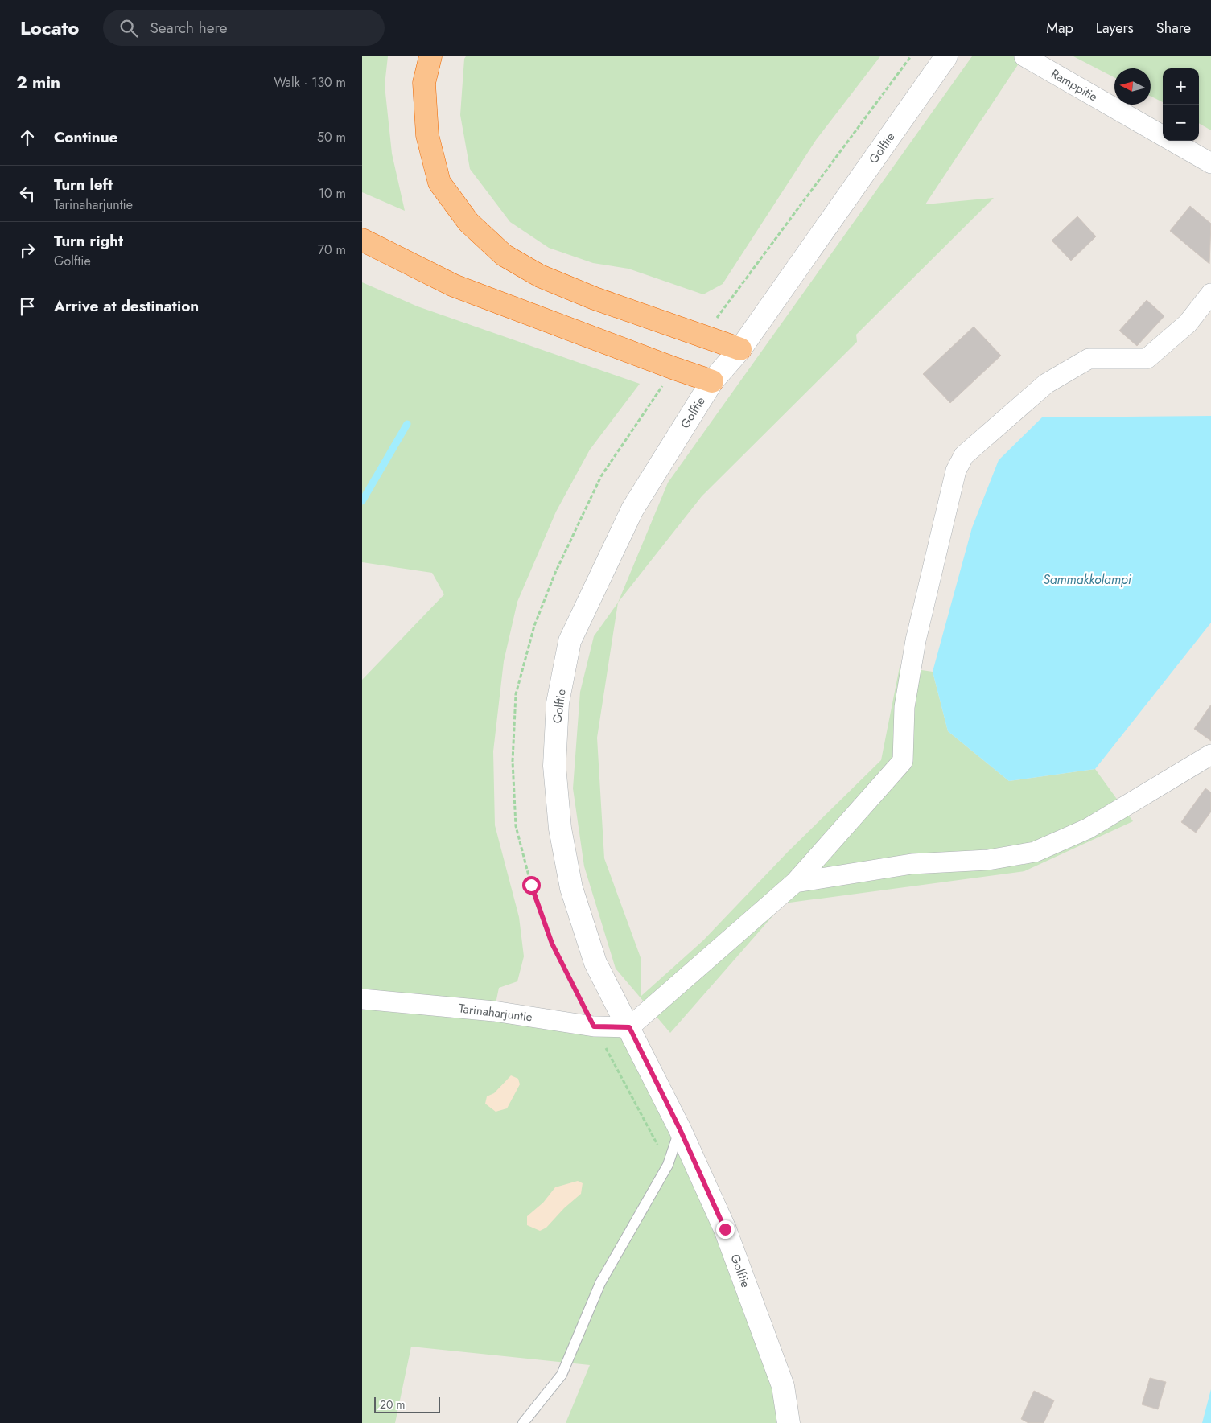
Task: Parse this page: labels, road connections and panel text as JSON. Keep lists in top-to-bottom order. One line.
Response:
{"streets":{"street":["Ramppitie","Golftie","Tarinaharjuntie"]},"crossings":[["Golftie","Tarinaharjuntie"]],"water":["Sammakkolampi"],"scale_bar":"20 m","north":"left","page":{"header":"Locato","search":"Search here","nav":["Map","Layers","Share"],"heading":["2 min","Walk · 130 m"],"map_buttons":["+","−"],"list":[["Continue","50 m"],["Turn left","Tarinaharjuntie","10 m"],["Turn right","Golftie","70 m"],"Arrive at destination"],"scale":"20 m"}}
